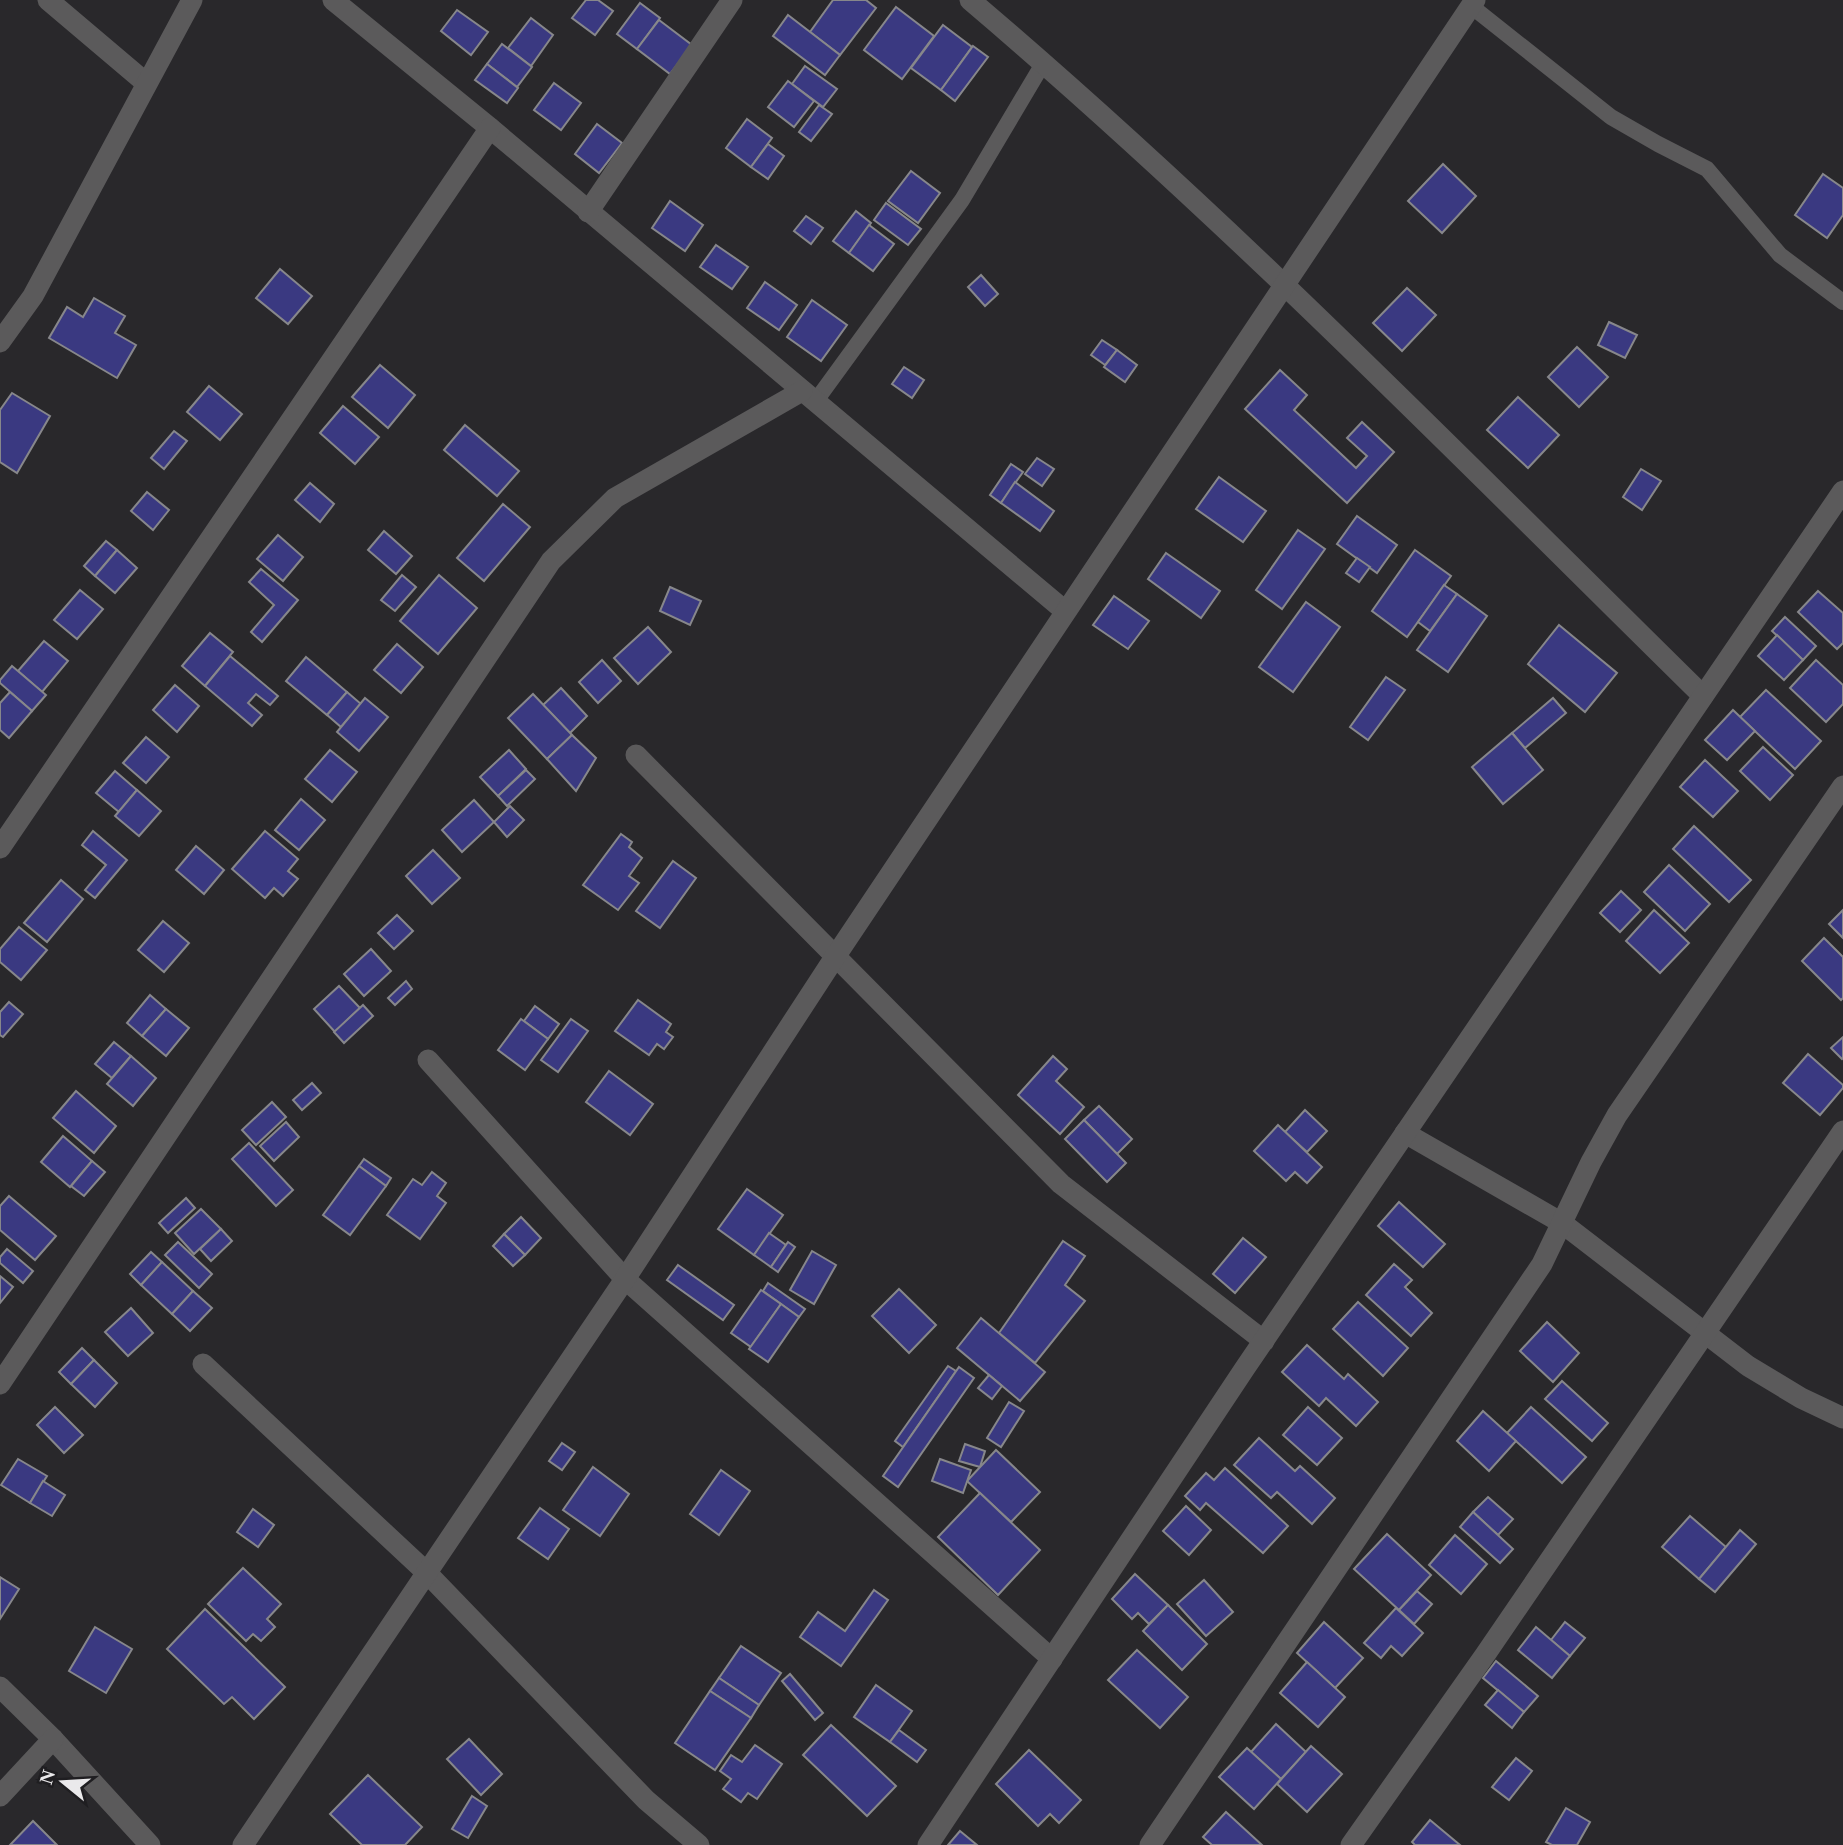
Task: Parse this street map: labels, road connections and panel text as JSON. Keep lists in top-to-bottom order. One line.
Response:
{"north":"left"}
